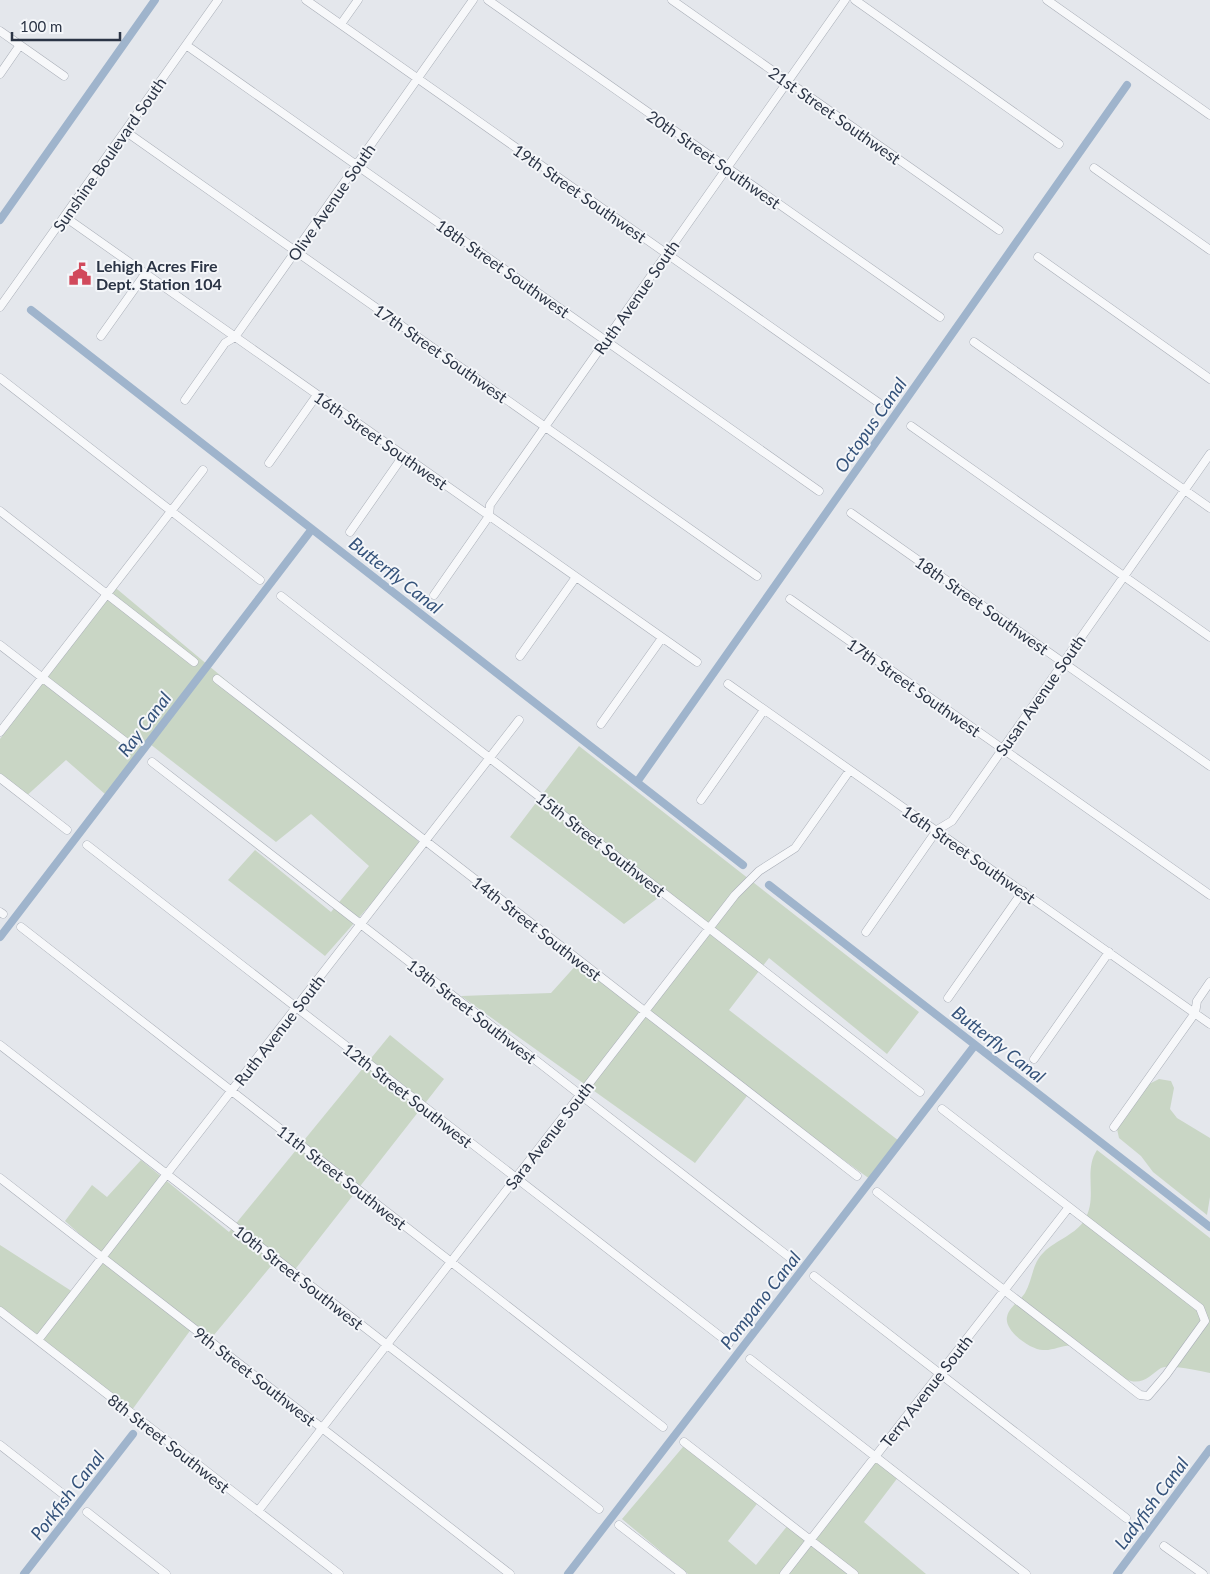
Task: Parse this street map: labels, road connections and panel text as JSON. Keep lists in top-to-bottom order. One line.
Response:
{"streets":{"street":["21st Street Southwest","Sunshine Boulevard South","20th Street Southwest","19th Street Southwest","Olive Avenue South","18th Street Southwest","Ruth Avenue South","17th Street Southwest","16th Street Southwest","Susan Avenue South","15th Street Southwest","14th Street Southwest","13th Street Southwest","12th Street Southwest","Sara Avenue South","11th Street Southwest","10th Street Southwest","9th Street Southwest","Terry Avenue South","8th Street Southwest"]},"crossings":[["21st Street Southwest","Ruth Avenue South"],["Sunshine Boulevard South","18th Street Southwest"],["Sunshine Boulevard South","17th Street Southwest"],["Sunshine Boulevard South","16th Street Southwest"],["20th Street Southwest","Ruth Avenue South"],["19th Street Southwest","Olive Avenue South"],["19th Street Southwest","Ruth Avenue South"],["Olive Avenue South","18th Street Southwest"],["Olive Avenue South","17th Street Southwest"],["Olive Avenue South","16th Street Southwest"],["18th Street Southwest","Ruth Avenue South"],["18th Street Southwest","Susan Avenue South"],["Ruth Avenue South","17th Street Southwest"],["Ruth Avenue South","16th Street Southwest"],["Ruth Avenue South","15th Street Southwest"],["Ruth Avenue South","14th Street Southwest"],["Ruth Avenue South","13th Street Southwest"],["Ruth Avenue South","12th Street Southwest"],["Ruth Avenue South","11th Street Southwest"],["Ruth Avenue South","10th Street Southwest"],["Ruth Avenue South","9th Street Southwest"],["Ruth Avenue South","8th Street Southwest"],["17th Street Southwest","Susan Avenue South"],["16th Street Southwest","Susan Avenue South"],["16th Street Southwest","Sara Avenue South"],["15th Street Southwest","Sara Avenue South"],["14th Street Southwest","Sara Avenue South"],["13th Street Southwest","Sara Avenue South"],["12th Street Southwest","Sara Avenue South"],["Sara Avenue South","11th Street Southwest"],["Sara Avenue South","10th Street Southwest"],["Sara Avenue South","9th Street Southwest"],["Sara Avenue South","8th Street Southwest"]],"water":["Octopus Canal","Butterfly Canal","Ray Canal","Pompano Canal","Porkfish Canal","Ladyfish Canal"],"places":{"public building":["Lehigh Acres Fire Dept. Station 104"]},"scale_bar":"100 m"}
